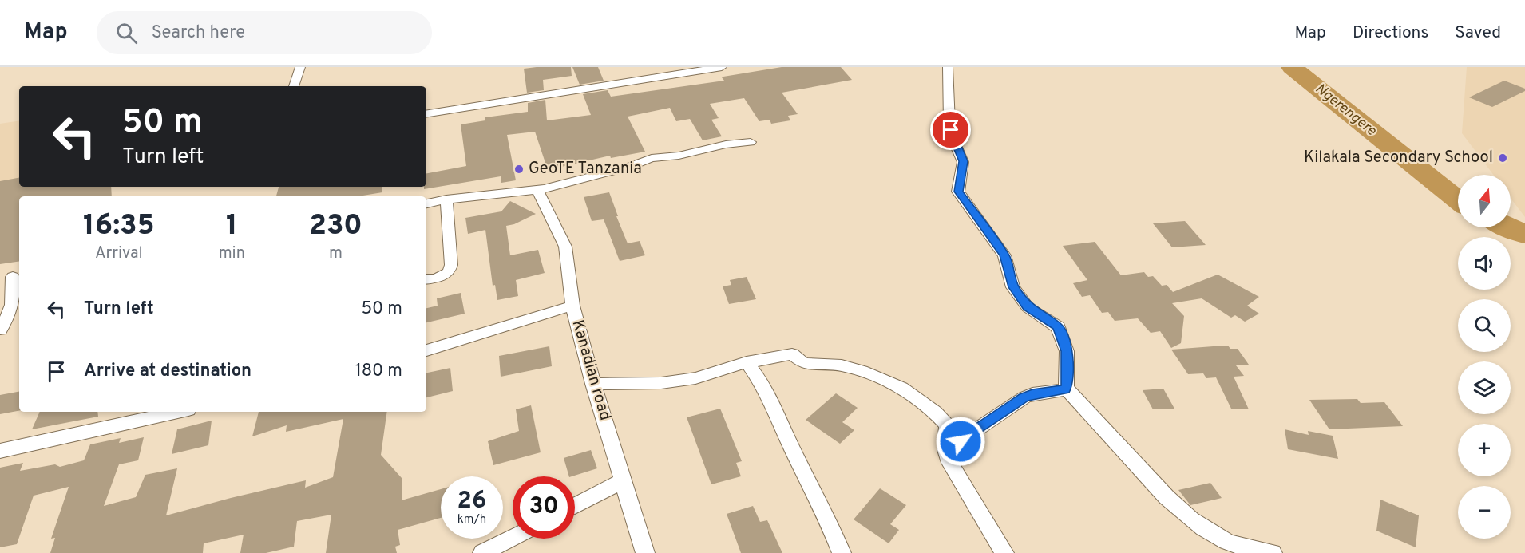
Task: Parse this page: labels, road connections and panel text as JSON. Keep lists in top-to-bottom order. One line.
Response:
{"streets":{"street":["Kanadian road"]},"water":["Ngerengere"],"places":["Kilakala Secondary School","GeoTE Tanzania"],"north":"top","page":{"header":"Map","search":"Search here","nav":["Map","Directions","Saved"],"turn":["50 m","Turn left"],"map_buttons":["+","−"],"eta":["16:35","Arrival","1","min","230","m"],"list":[{"name":"Turn left","value":"50 m"},{"name":"Arrive at destination","value":"180 m"}],"speed":"26 km/h","limit":"30"}}
